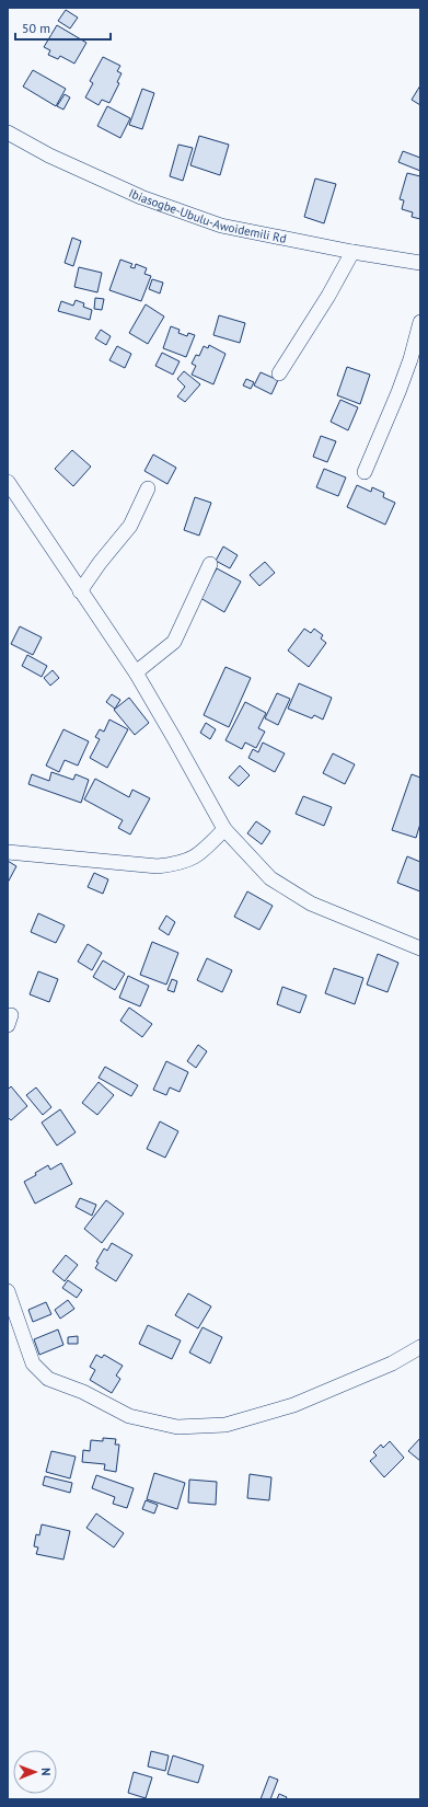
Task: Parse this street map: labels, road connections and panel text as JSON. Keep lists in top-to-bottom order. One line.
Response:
{"streets":{"street":["Ibiasogbe-Ubulu-Awoidemili Rd"]},"scale_bar":"50 m","north":"right"}
